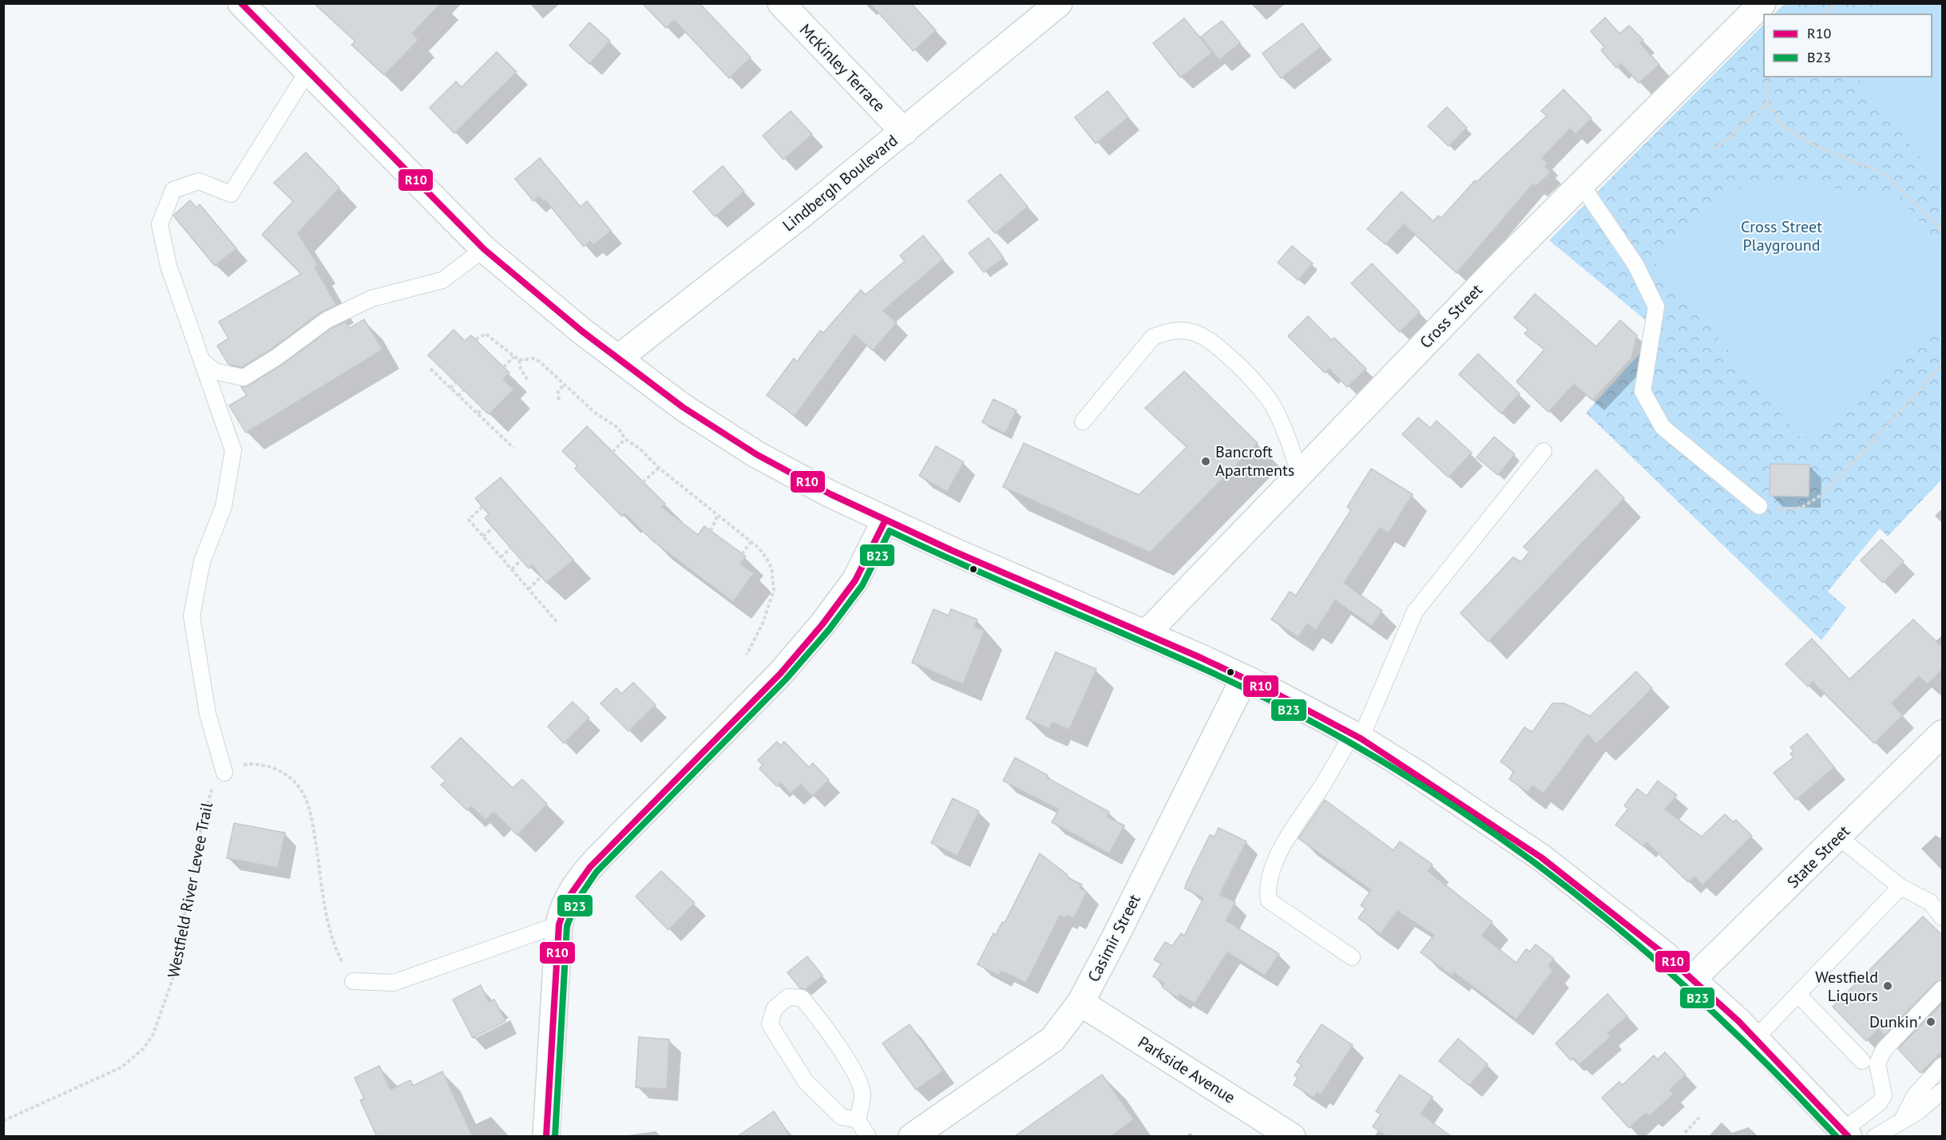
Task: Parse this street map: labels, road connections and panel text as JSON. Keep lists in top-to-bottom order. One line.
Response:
{"streets":{"street":["McKinley Terrace","Lindbergh Boulevard","Cross Street","State Street","Casimir Street","Parkside Avenue"],"path":["Westfield River Levee Trail"]},"crossings":[["McKinley Terrace","Lindbergh Boulevard"],["Casimir Street","Parkside Avenue"]],"parks":["Cross Street Playground"],"places":["Bancroft Apartments","Westfield Liquors","Dunkin'"],"lines":["transit line R10","transit line B23"],"legend":["R10","B23"]}
